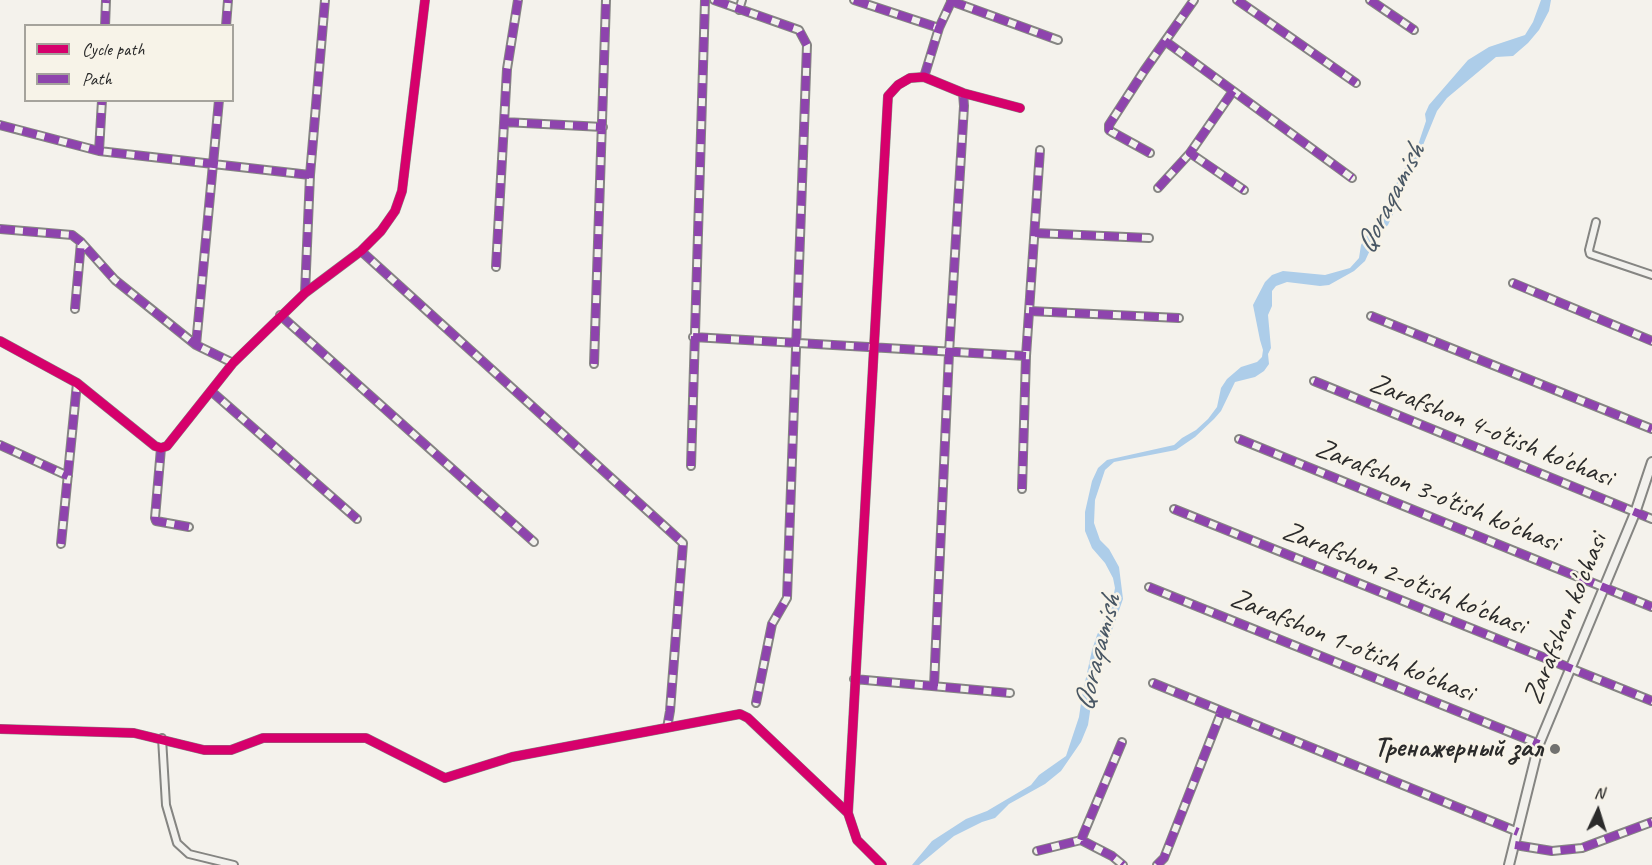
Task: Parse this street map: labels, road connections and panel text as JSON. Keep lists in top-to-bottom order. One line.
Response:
{"streets":{"street":["Zarafshon 4-o'tish ko'chasi","Zarafshon 3-o'tish ko'chasi","Zarafshon 2-o'tish ko'chasi","Zarafshon ko'chasi","Zarafshon 1-o'tish ko'chasi"]},"crossings":[["Zarafshon 4-o'tish ko'chasi","Zarafshon ko'chasi"],["Zarafshon 3-o'tish ko'chasi","Zarafshon ko'chasi"],["Zarafshon 2-o'tish ko'chasi","Zarafshon ko'chasi"],["Zarafshon ko'chasi","Zarafshon 1-o'tish ko'chasi"]],"water":["Qoraqamish"],"places":["Тренажерный зал"],"legend":["Cycle path","Path"],"north":"top"}
